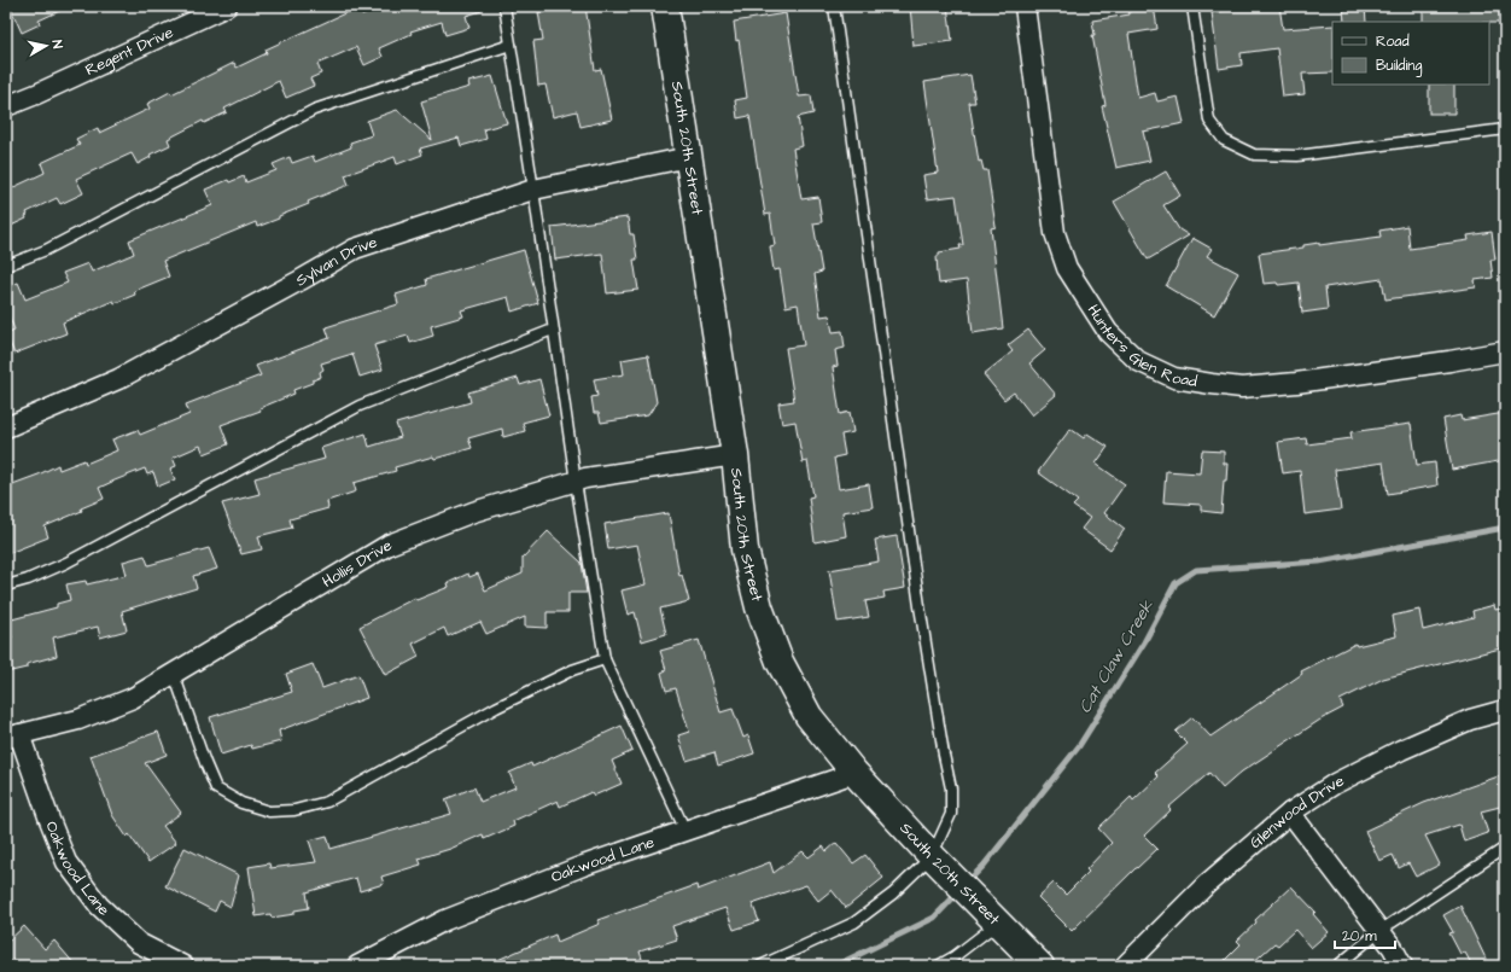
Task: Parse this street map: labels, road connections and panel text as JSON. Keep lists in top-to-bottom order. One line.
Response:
{"streets":{"street":["Regent Drive","South 20th Street","Sylvan Drive","Hunters Glen Road","Hollis Drive","Glenwood Drive","Oakwood Lane"]},"crossings":[["South 20th Street","Sylvan Drive"],["South 20th Street","Hollis Drive"],["South 20th Street","Oakwood Lane"],["Hollis Drive","Oakwood Lane"]],"water":["Cat Claw Creek"],"legend":["Road","Building"],"scale_bar":"20 m","north":"right"}
